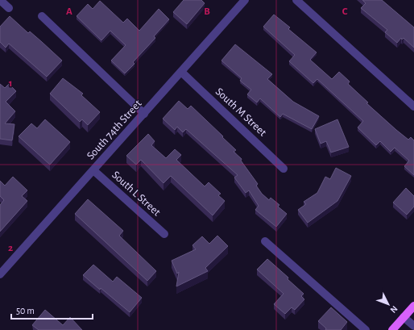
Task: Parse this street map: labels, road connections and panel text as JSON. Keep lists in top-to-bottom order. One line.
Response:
{"streets":{"street":["South M Street","South 74th Street","South L Street"]},"crossings":[["South M Street","South 74th Street"],["South 74th Street","South L Street"]],"scale_bar":"50 m","north":"bottom right","grid":{"columns":["A","B","C"],"rows":["1","2"]}}
